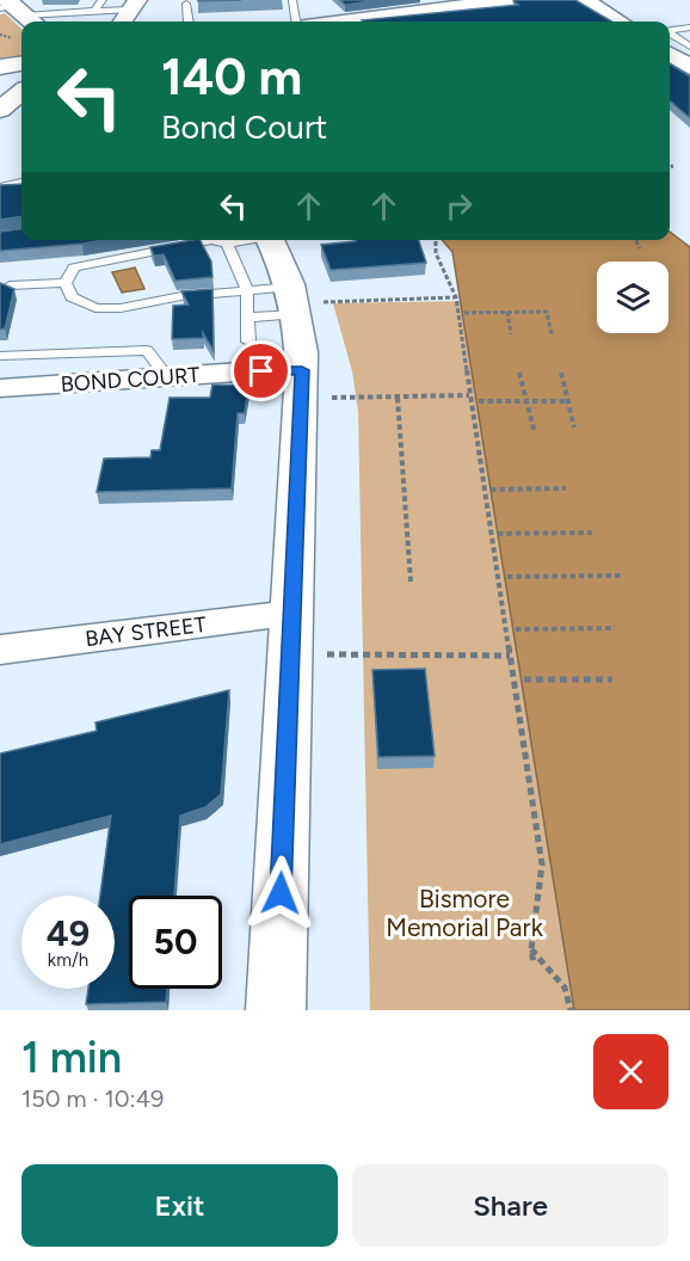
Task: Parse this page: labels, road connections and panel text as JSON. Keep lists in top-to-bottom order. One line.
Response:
{"streets":{"street":["BOND COURT","BAY STREET"]},"parks":["Bismore Memorial Park"],"page":{"turn":["140 m","Bond Court"],"speed":"49 km/h","limit":"50","heading":["1 min","150 m · 10:49"],"buttons":["Exit","Share"]}}
